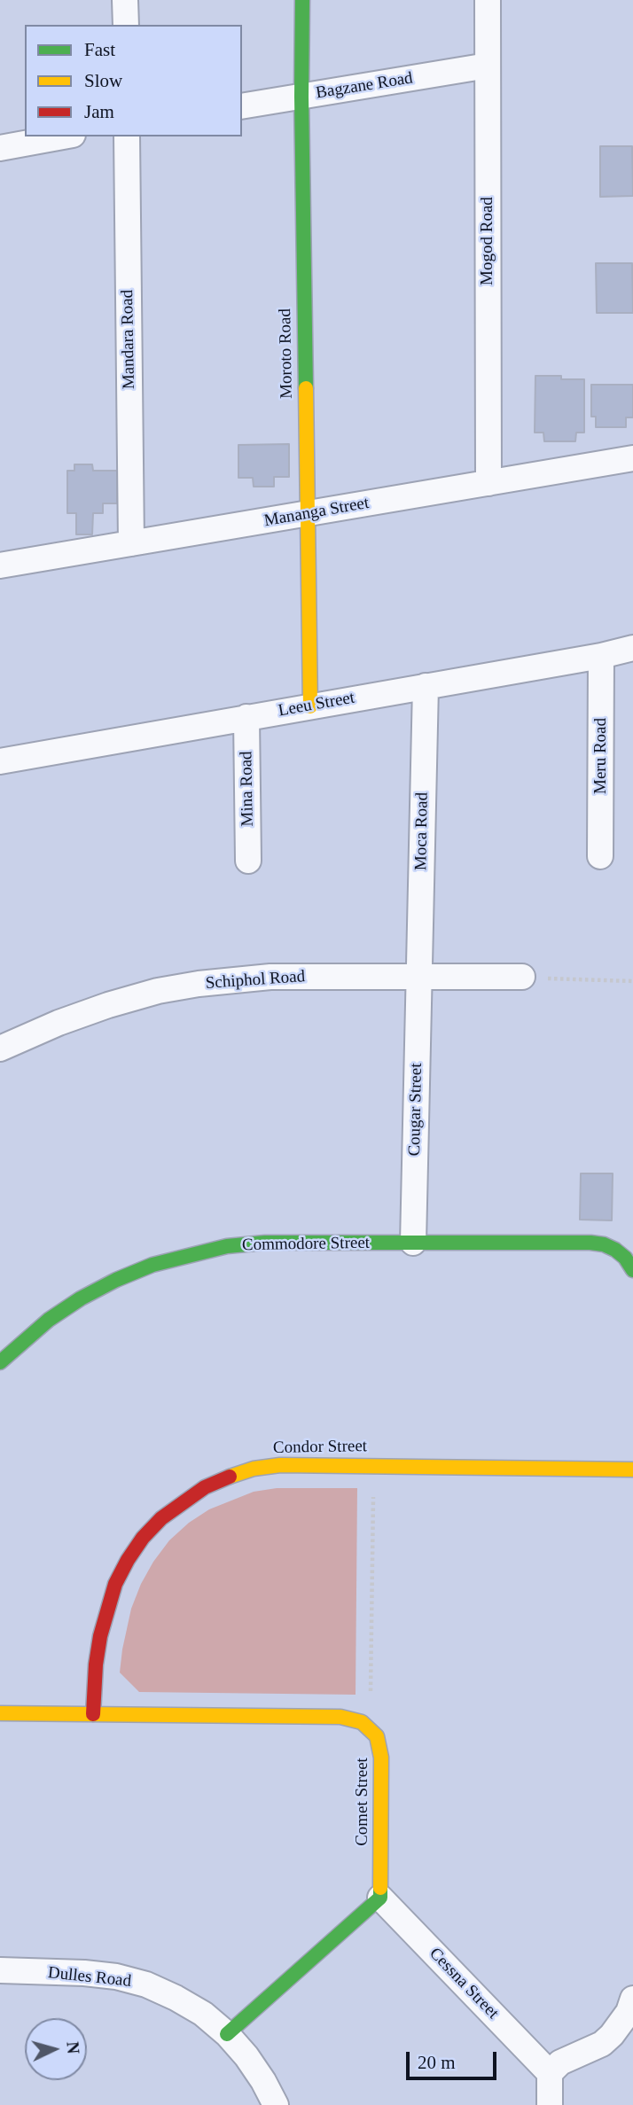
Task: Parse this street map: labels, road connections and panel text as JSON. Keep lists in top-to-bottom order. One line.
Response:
{"streets":{"street":["Bagzane Road","Mogod Road","Mandara Road","Moroto Road","Mananga Street","Leeu Street","Meru Road","Mina Road","Moca Road","Schiphol Road","Cougar Street","Commodore Street","Condor Street","Comet Street","Dulles Road","Cessna Street"]},"crossings":[["Bagzane Road","Mogod Road"],["Bagzane Road","Moroto Road"],["Mogod Road","Mananga Street"],["Mandara Road","Mananga Street"],["Moroto Road","Mananga Street"],["Moroto Road","Leeu Street"],["Leeu Street","Meru Road"],["Leeu Street","Mina Road"],["Leeu Street","Moca Road"],["Moca Road","Schiphol Road"],["Moca Road","Cougar Street"],["Schiphol Road","Cougar Street"],["Cougar Street","Commodore Street"],["Comet Street","Cessna Street"]],"legend":["Fast","Slow","Jam"],"scale_bar":"20 m","north":"right"}
